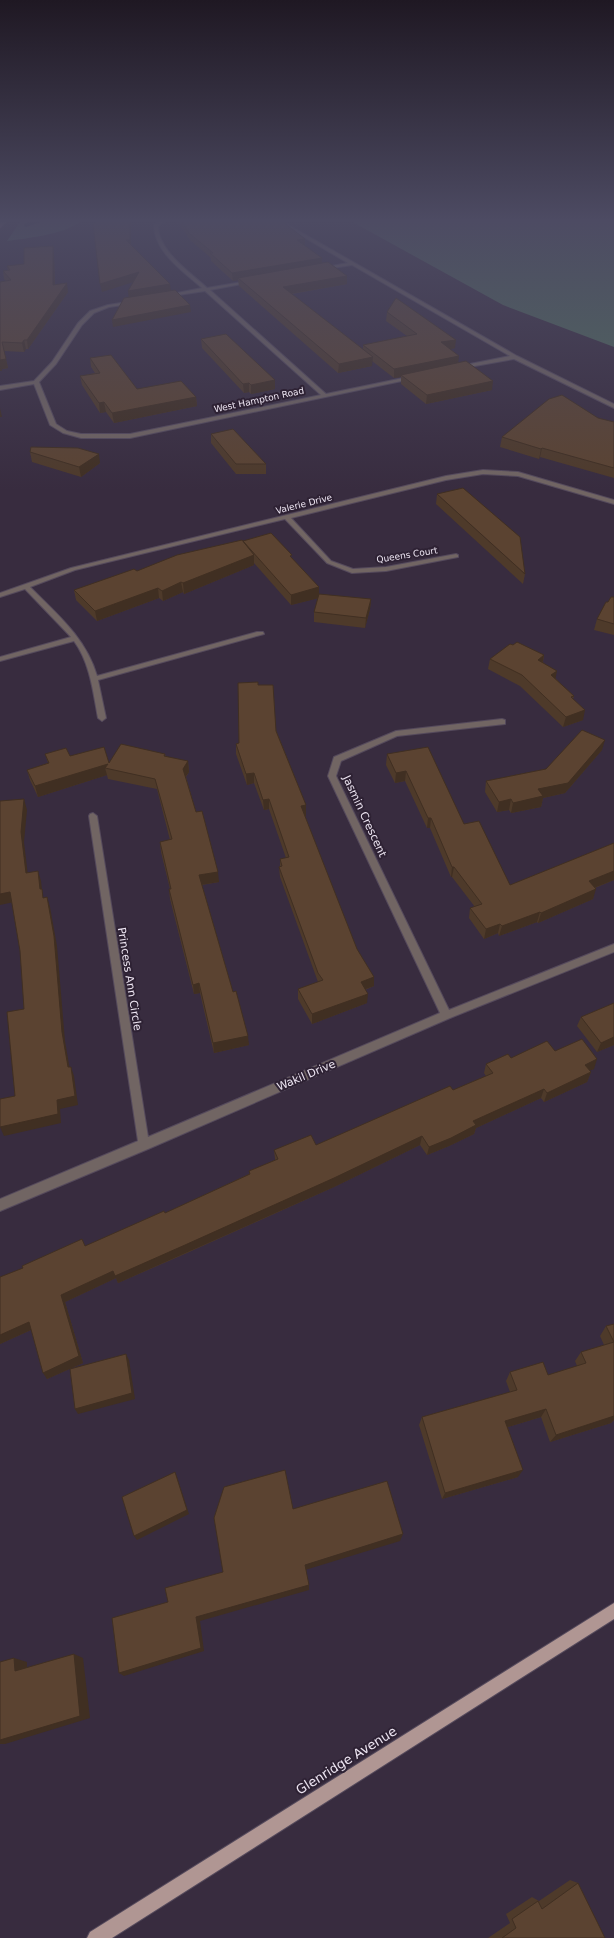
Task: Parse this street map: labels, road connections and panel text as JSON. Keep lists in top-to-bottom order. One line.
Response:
{"streets":{"main road":["Glenridge Avenue"],"street":["West Hampton Road","Valerie Drive","Queens Court","Jasmin Crescent","Princess Ann Circle","Wakil Drive"]},"crossings":[["Valerie Drive","Queens Court"],["Jasmin Crescent","Wakil Drive"],["Princess Ann Circle","Wakil Drive"]]}
